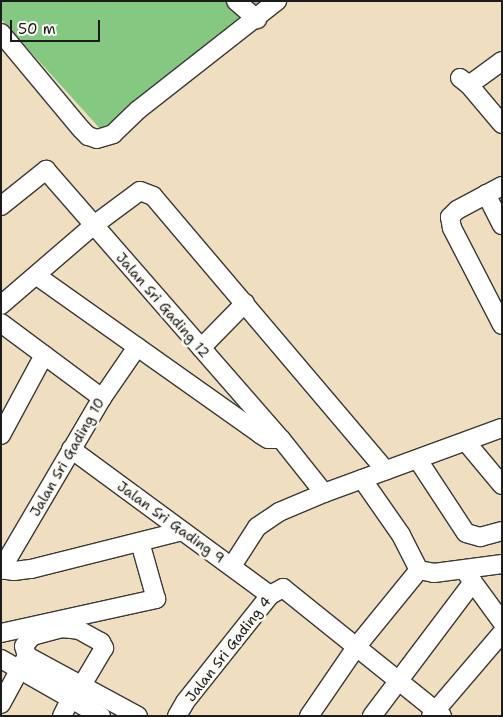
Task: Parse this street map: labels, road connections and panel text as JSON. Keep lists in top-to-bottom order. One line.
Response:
{"streets":{"street":["Jalan Sri Gading 12","Jalan Sri Gading 10","Jalan Sri Gading 9","Jalan Sri Gading 4"]},"crossings":[["Jalan Sri Gading 10","Jalan Sri Gading 9"],["Jalan Sri Gading 9","Jalan Sri Gading 4"]],"scale_bar":"50 m"}
